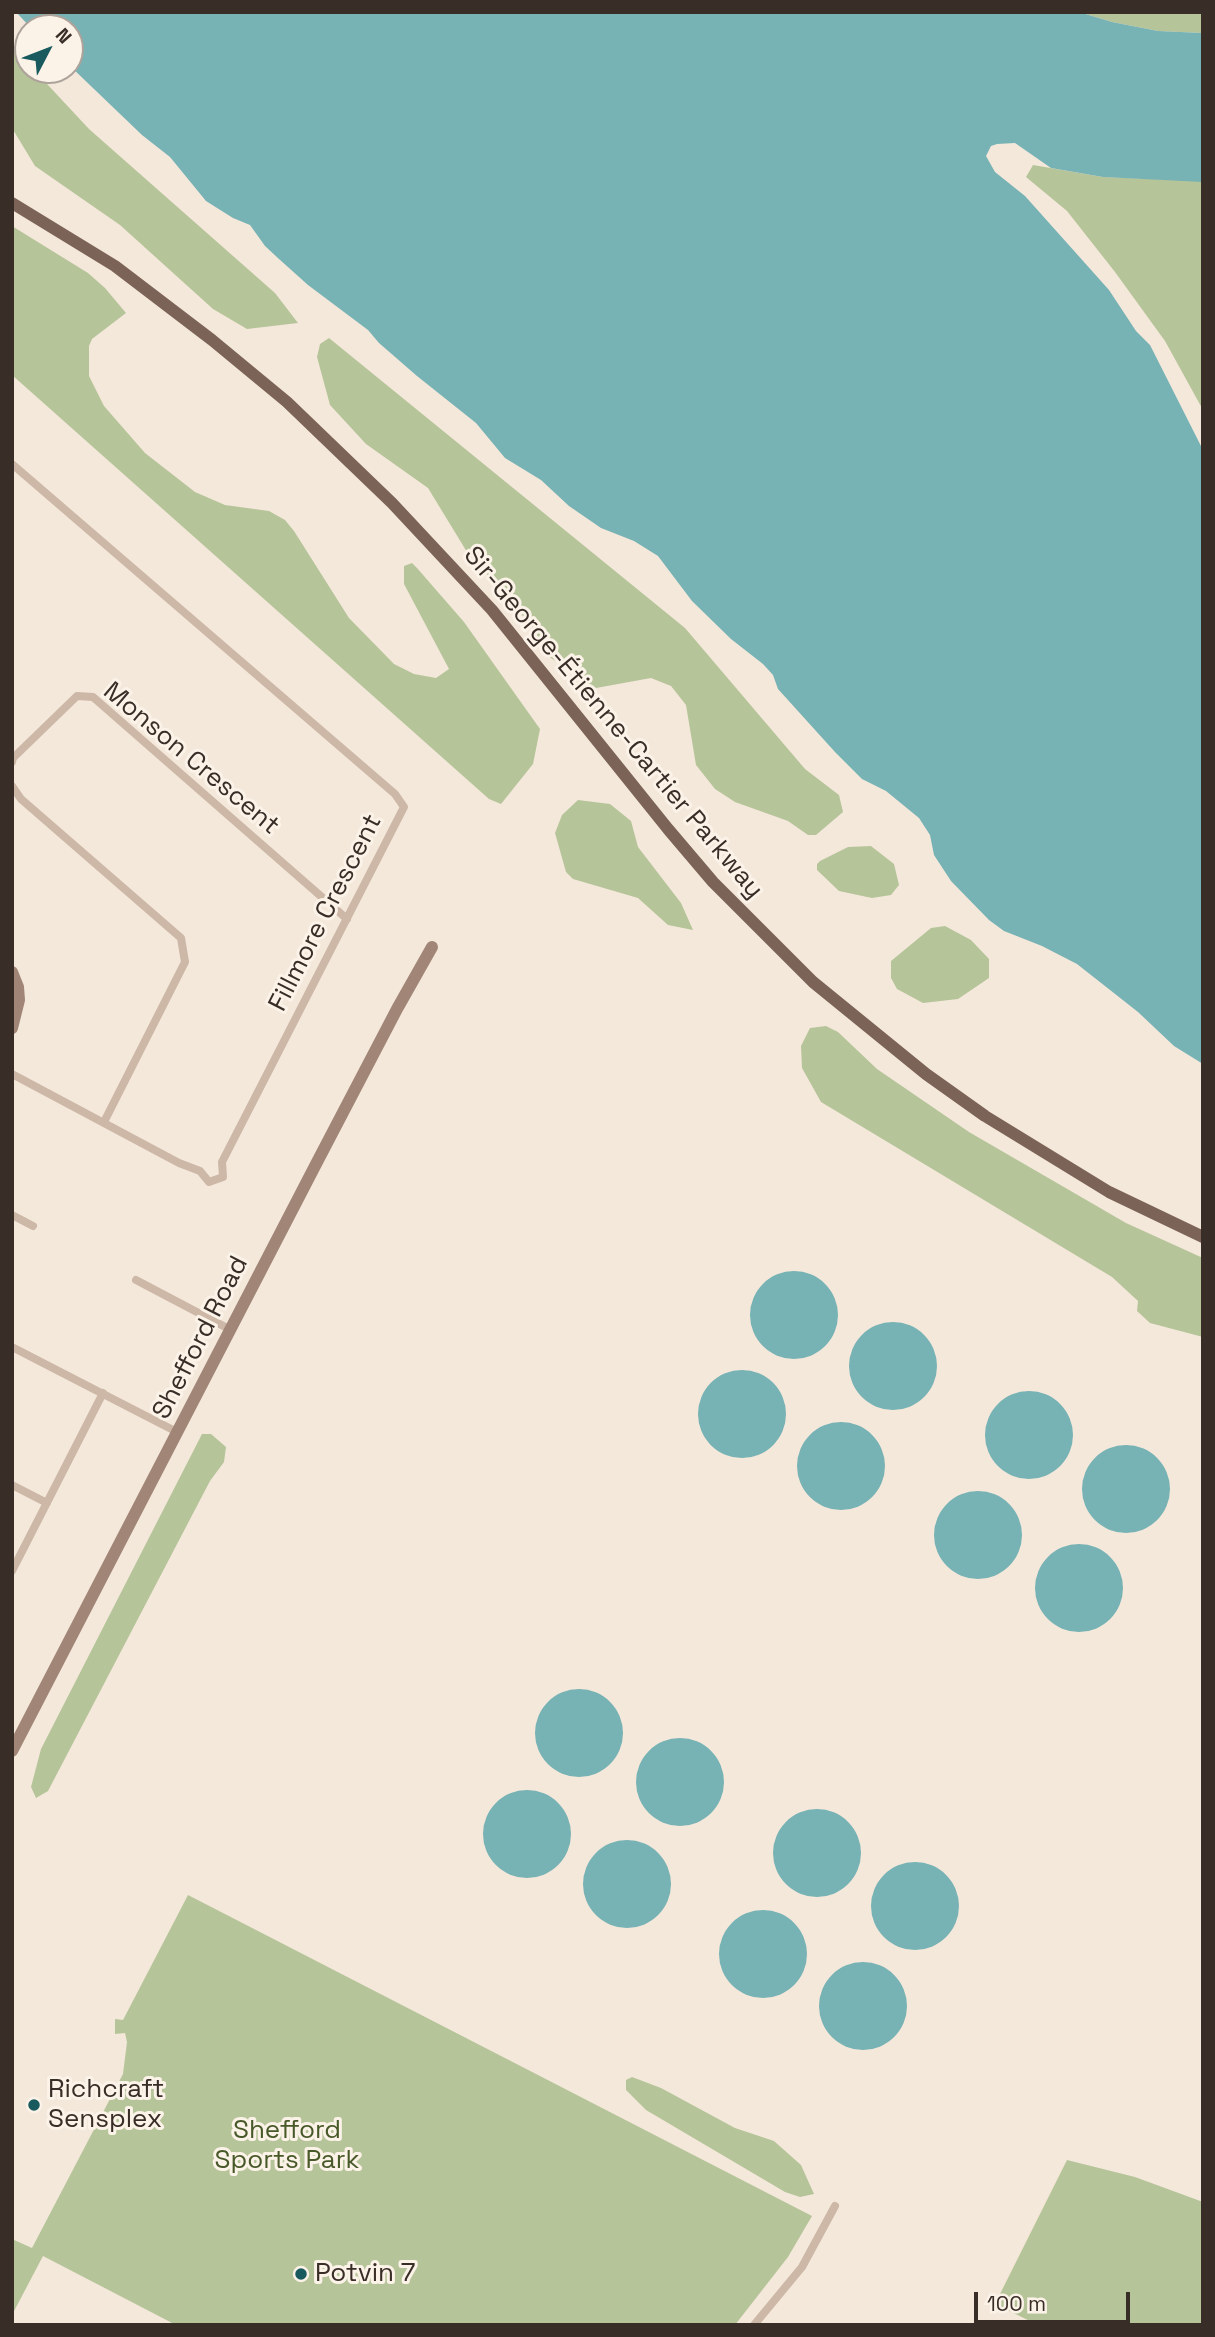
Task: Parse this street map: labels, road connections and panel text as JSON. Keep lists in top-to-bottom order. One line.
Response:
{"streets":{"main road":["Sir-George-Étienne-Cartier Parkway"],"street":["Monson Crescent","Fillmore Crescent","Shefford Road"]},"crossings":[["Monson Crescent","Fillmore Crescent"]],"parks":["Shefford Sports Park"],"places":["Richcraft Sensplex","Potvin 7"],"scale_bar":"100 m","north":"top right"}
